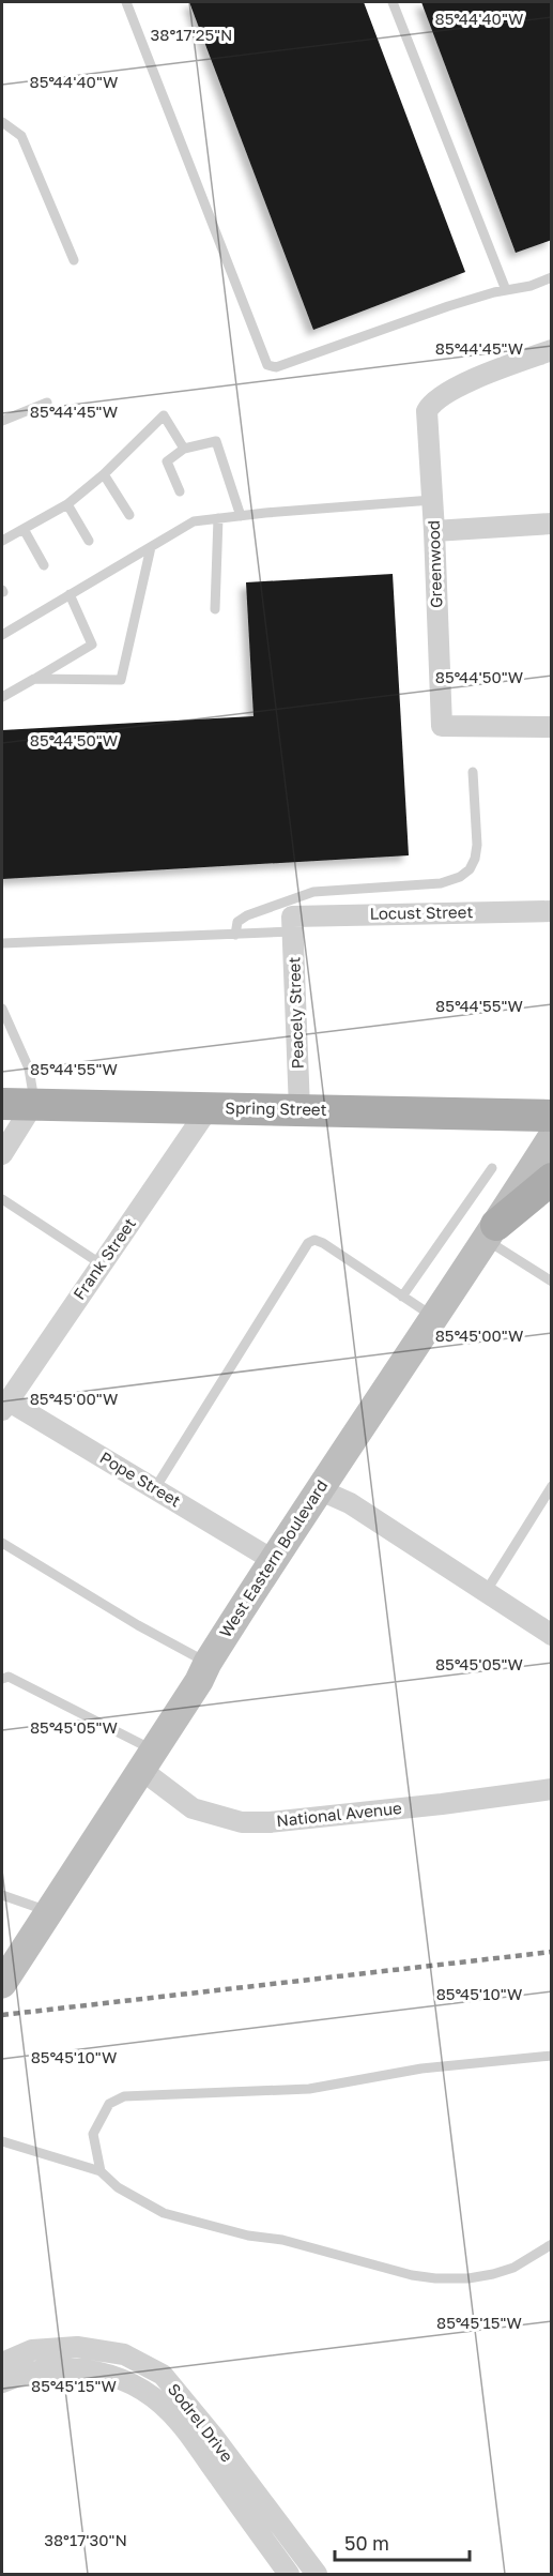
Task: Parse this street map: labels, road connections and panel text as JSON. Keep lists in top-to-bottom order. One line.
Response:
{"streets":{"main road":["Spring Street","West Eastern Boulevard"],"street":["Greenwood","Locust Street","Peacely Street","Frank Street","Pope Street","National Avenue","Sodrel Drive"]},"crossings":[["Locust Street","Peacely Street"],["Peacely Street","Spring Street"],["Spring Street","Frank Street"],["Frank Street","Pope Street"],["Pope Street","West Eastern Boulevard"],["West Eastern Boulevard","National Avenue"]],"scale_bar":"50 m","coordinates":["85°44'40\"W","38°17'25\"N","85°44'45\"W","85°44'50\"W","85°44'55\"W","85°45'00\"W","85°45'05\"W","85°45'10\"W","85°45'15\"W","38°17'30\"N"]}
